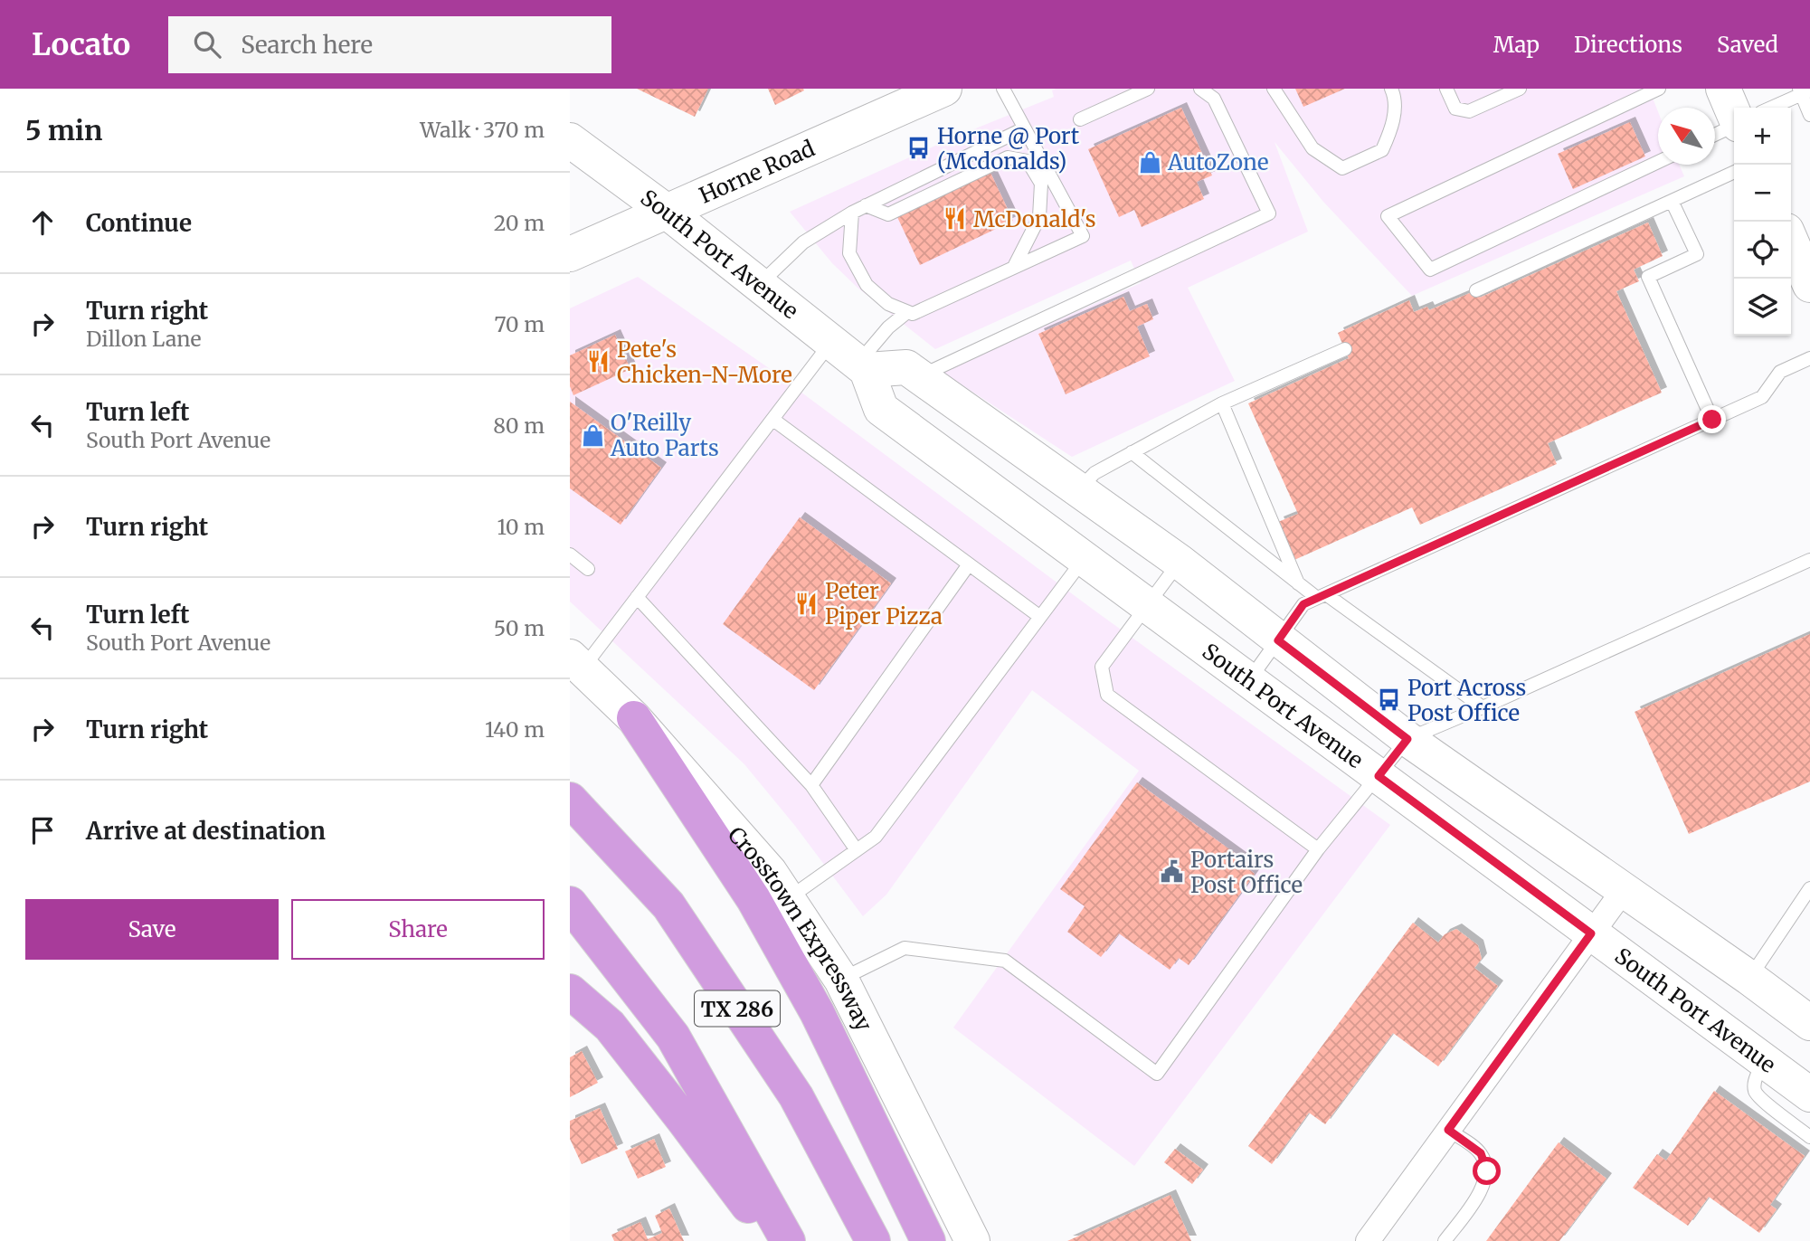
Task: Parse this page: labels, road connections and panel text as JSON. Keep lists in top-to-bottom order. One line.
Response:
{"streets":{"highway":["TX 286"],"main road":["Horne Road","South Port Avenue","Crosstown Expressway"]},"crossings":[["Horne Road","South Port Avenue"]],"places":{"bus stop":["Horne @ Port (Mcdonalds)","Port Across Post Office"],"shop":["AutoZone","O'Reilly Auto Parts"],"restaurant":["McDonald's","Pete's Chicken-N-More","Peter Piper Pizza"],"public building":["Portairs Post Office"]},"north":"top left","page":{"header":"Locato","search":"Search here","nav":["Map","Directions","Saved"],"heading":["5 min","Walk · 370 m"],"map_buttons":["+","−"],"list":[["Continue","20 m"],["Turn right","Dillon Lane","70 m"],["Turn left","South Port Avenue","80 m"],["Turn right","10 m"],["Turn left","South Port Avenue","50 m"],["Turn right","140 m"],"Arrive at destination"],"buttons":["Save","Share"]}}
